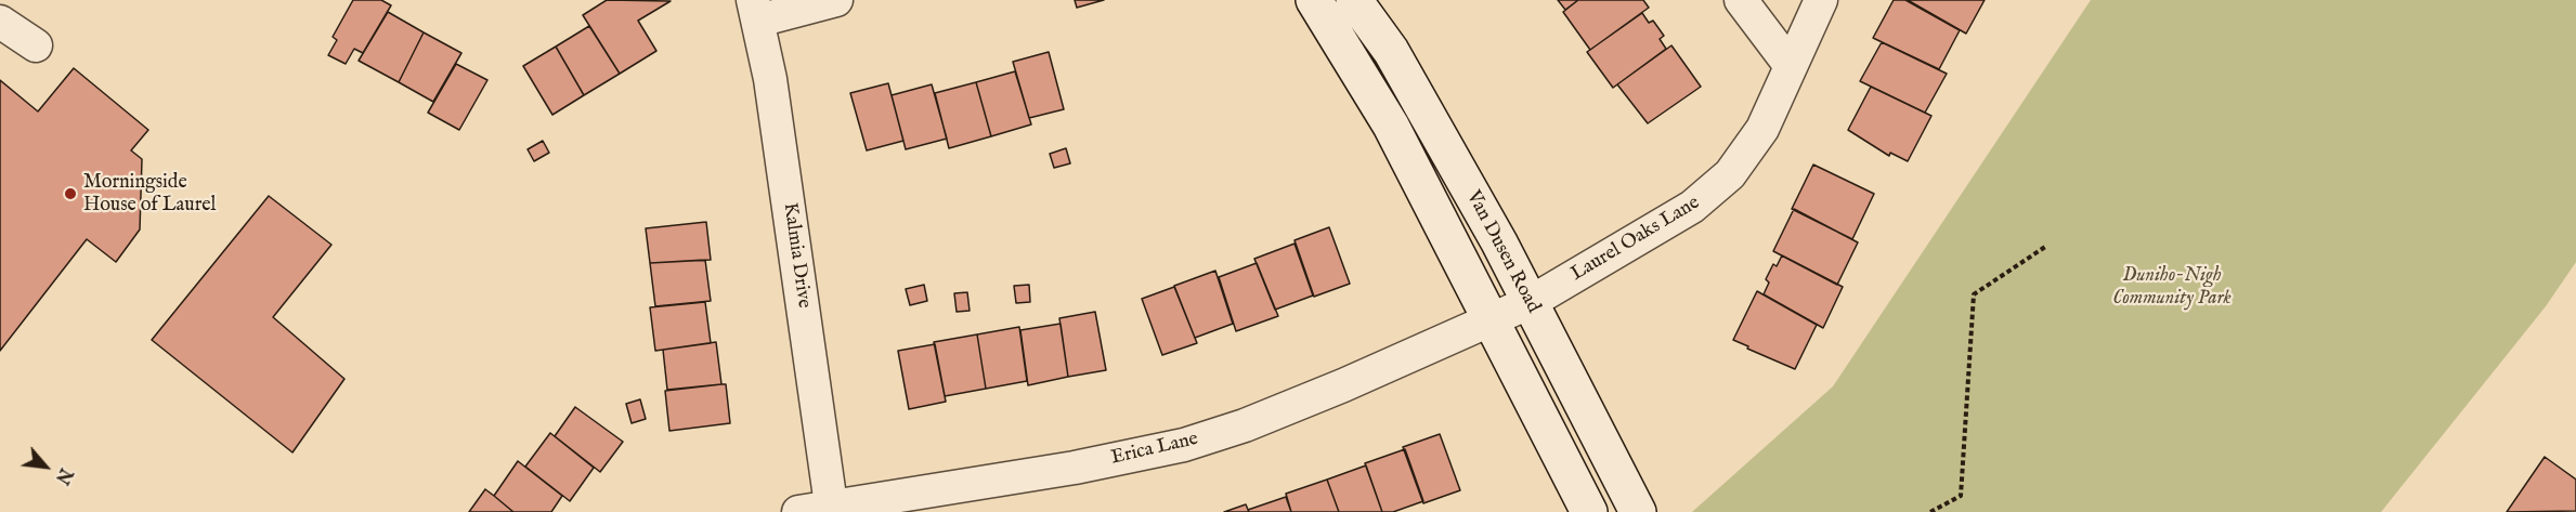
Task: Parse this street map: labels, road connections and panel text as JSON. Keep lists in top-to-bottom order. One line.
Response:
{"streets":{"main road":["Van Dusen Road"],"street":["Laurel Oaks Lane","Kalmia Drive","Erica Lane"]},"crossings":[["Laurel Oaks Lane","Van Dusen Road"],["Laurel Oaks Lane","Erica Lane"],["Van Dusen Road","Erica Lane"],["Kalmia Drive","Erica Lane"]],"parks":["Duniho-Nigh Community Park"],"places":["Morningside House of Laurel"],"north":"bottom right"}
